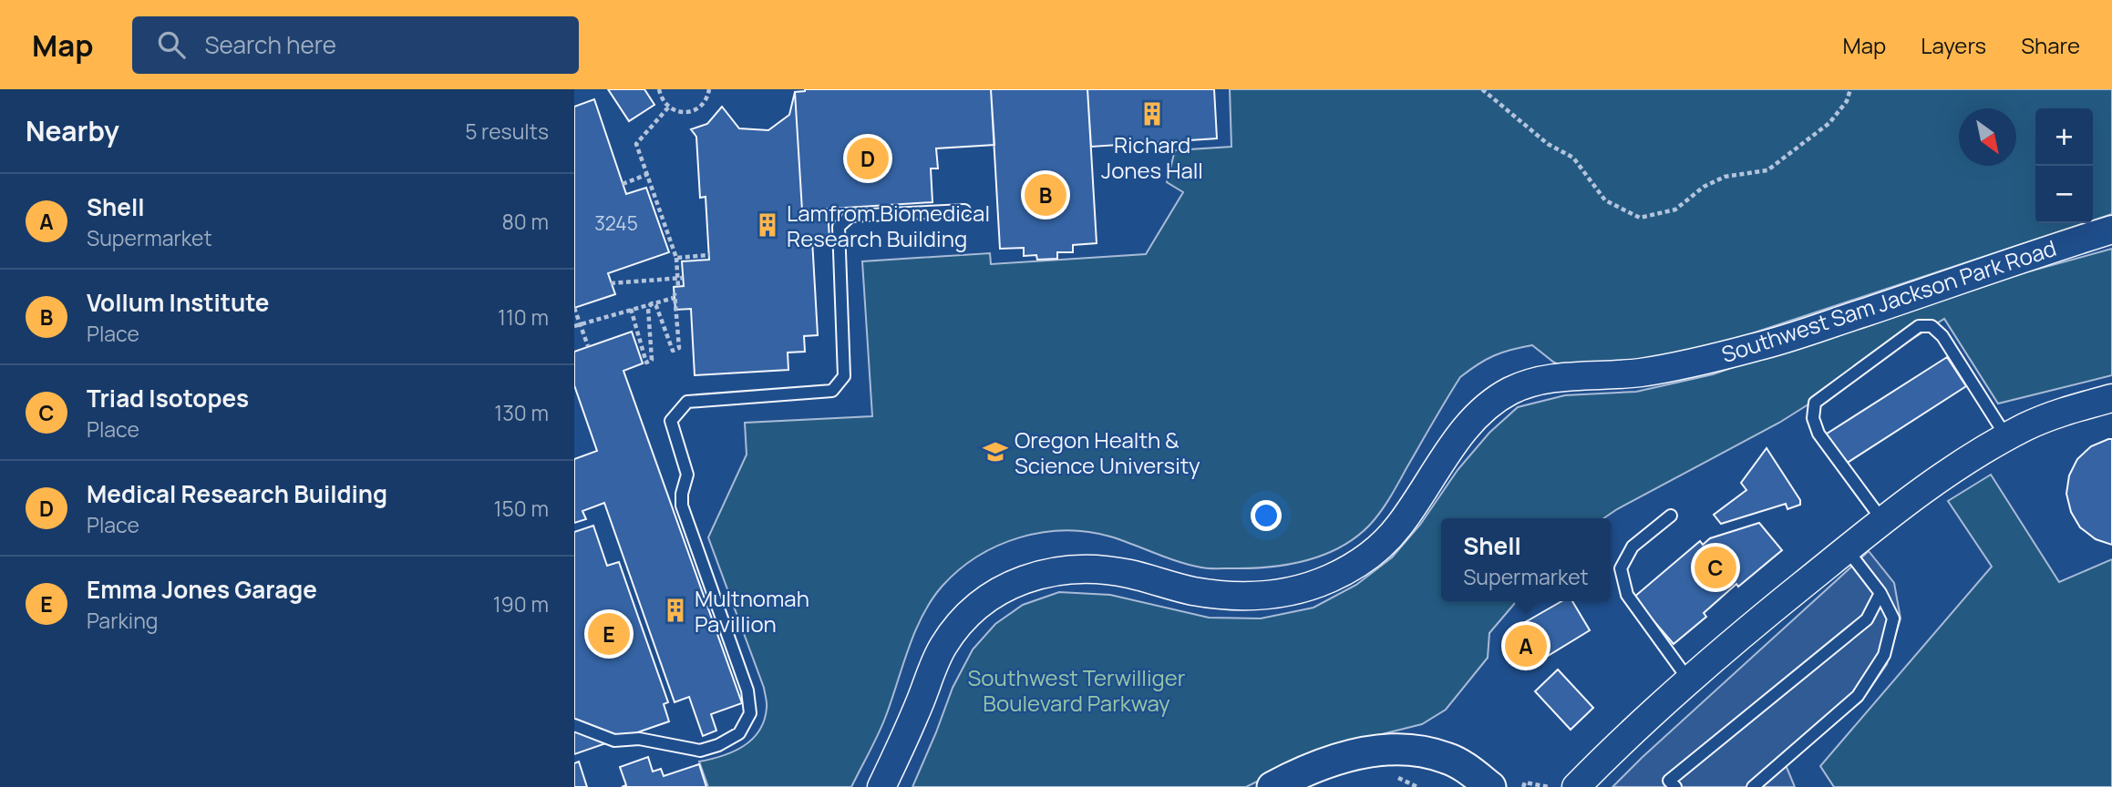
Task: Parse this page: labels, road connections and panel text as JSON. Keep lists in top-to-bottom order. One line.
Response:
{"streets":{"street":["Southwest Sam Jackson Park Road"]},"parks":["Southwest Terwilliger Boulevard Parkway"],"places":{"building":["Richard Jones Hall","Lamfrom Biomedical Research Building","Multnomah Pavillion"],"school or university":["Oregon Health & Science University"]},"house_numbers":["3245"],"north":"bottom right","page":{"header":"Map","search":"Search here","nav":["Map","Layers","Share"],"heading":["Nearby","5 results"],"map_buttons":["+","−"],"pins":["D","B","C","E","A"],"list":[{"mark":"A","name":"Shell","note":"Supermarket","value":"80 m"},{"mark":"B","name":"Vollum Institute","note":"Place","value":"110 m"},{"mark":"C","name":"Triad Isotopes","note":"Place","value":"130 m"},{"mark":"D","name":"Medical Research Building","note":"Place","value":"150 m"},{"mark":"E","name":"Emma Jones Garage","note":"Parking","value":"190 m"}],"popup":["Shell","Supermarket"]}}
